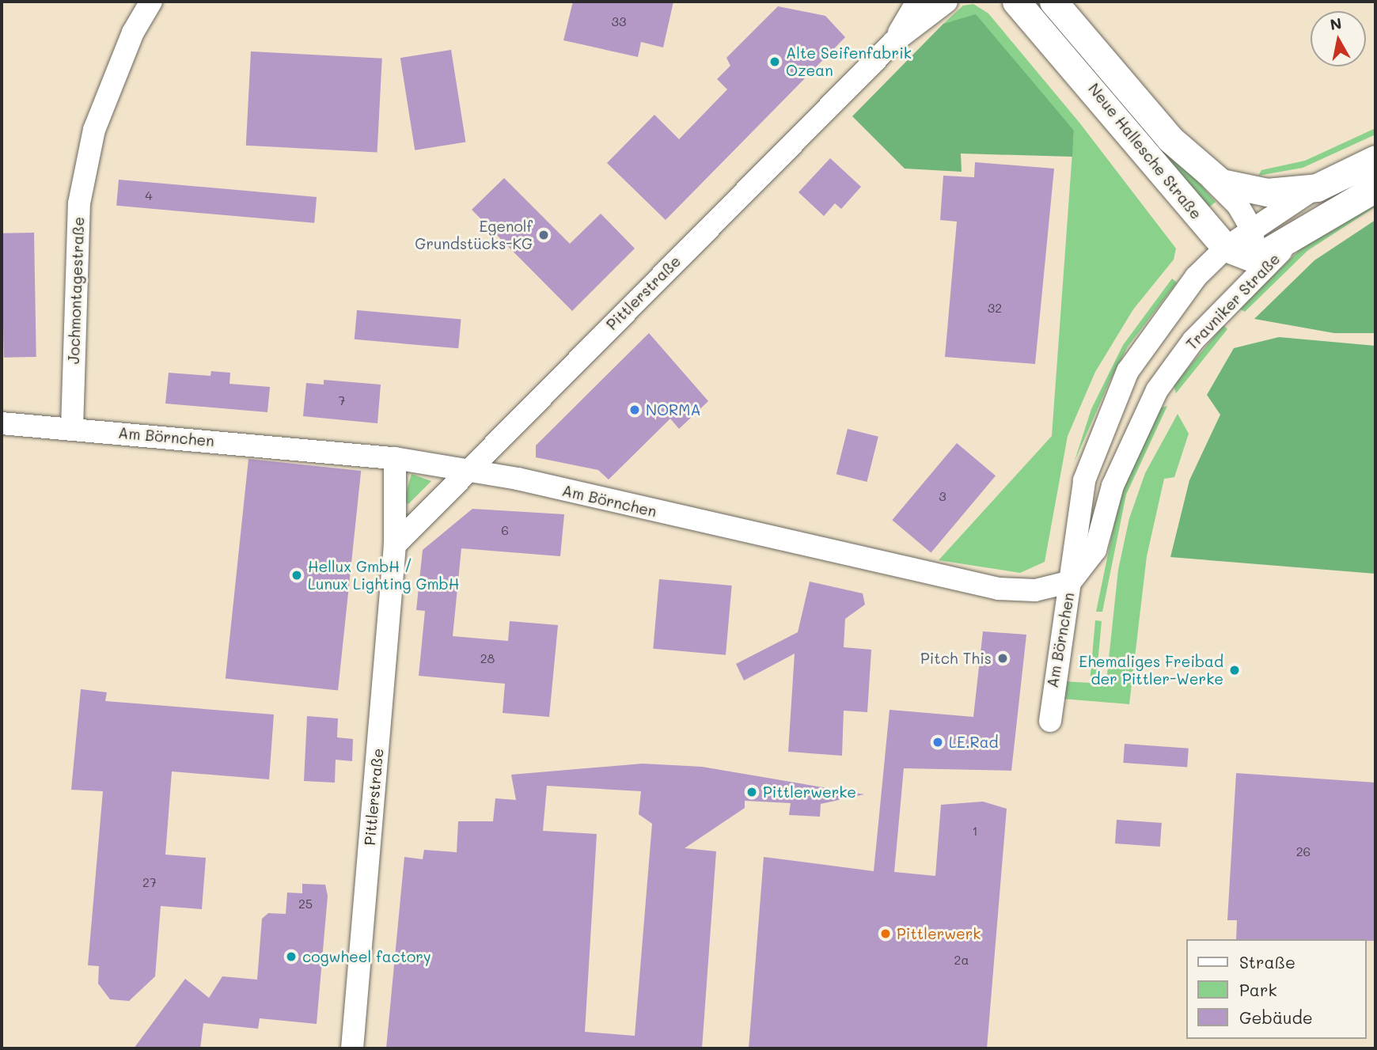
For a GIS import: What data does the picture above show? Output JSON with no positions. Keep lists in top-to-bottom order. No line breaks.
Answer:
{"streets":{"main road":["Neue Hallesche Straße","Travniker Straße"],"street":["Jochmontagestraße","Pittlerstraße","Am Börnchen"]},"crossings":[["Jochmontagestraße","Am Börnchen"],["Pittlerstraße","Am Börnchen"],["Travniker Straße","Am Börnchen"]],"places":["Alte Seifenfabrik Ozean","Egenolf Grundstücks-KG","NORMA","Hellux GmbH / Lunux Lighting GmbH","Pitch This","Ehemaliges Freibad der Pittler-Werke","LE.Rad","Pittlerwerke","Pittlerwerk","cogwheel factory"],"house_numbers":["33","4","32","7","3","6","28","1","26","27","25","2a"],"legend":["Straße","Park","Gebäude"],"north":"top"}
